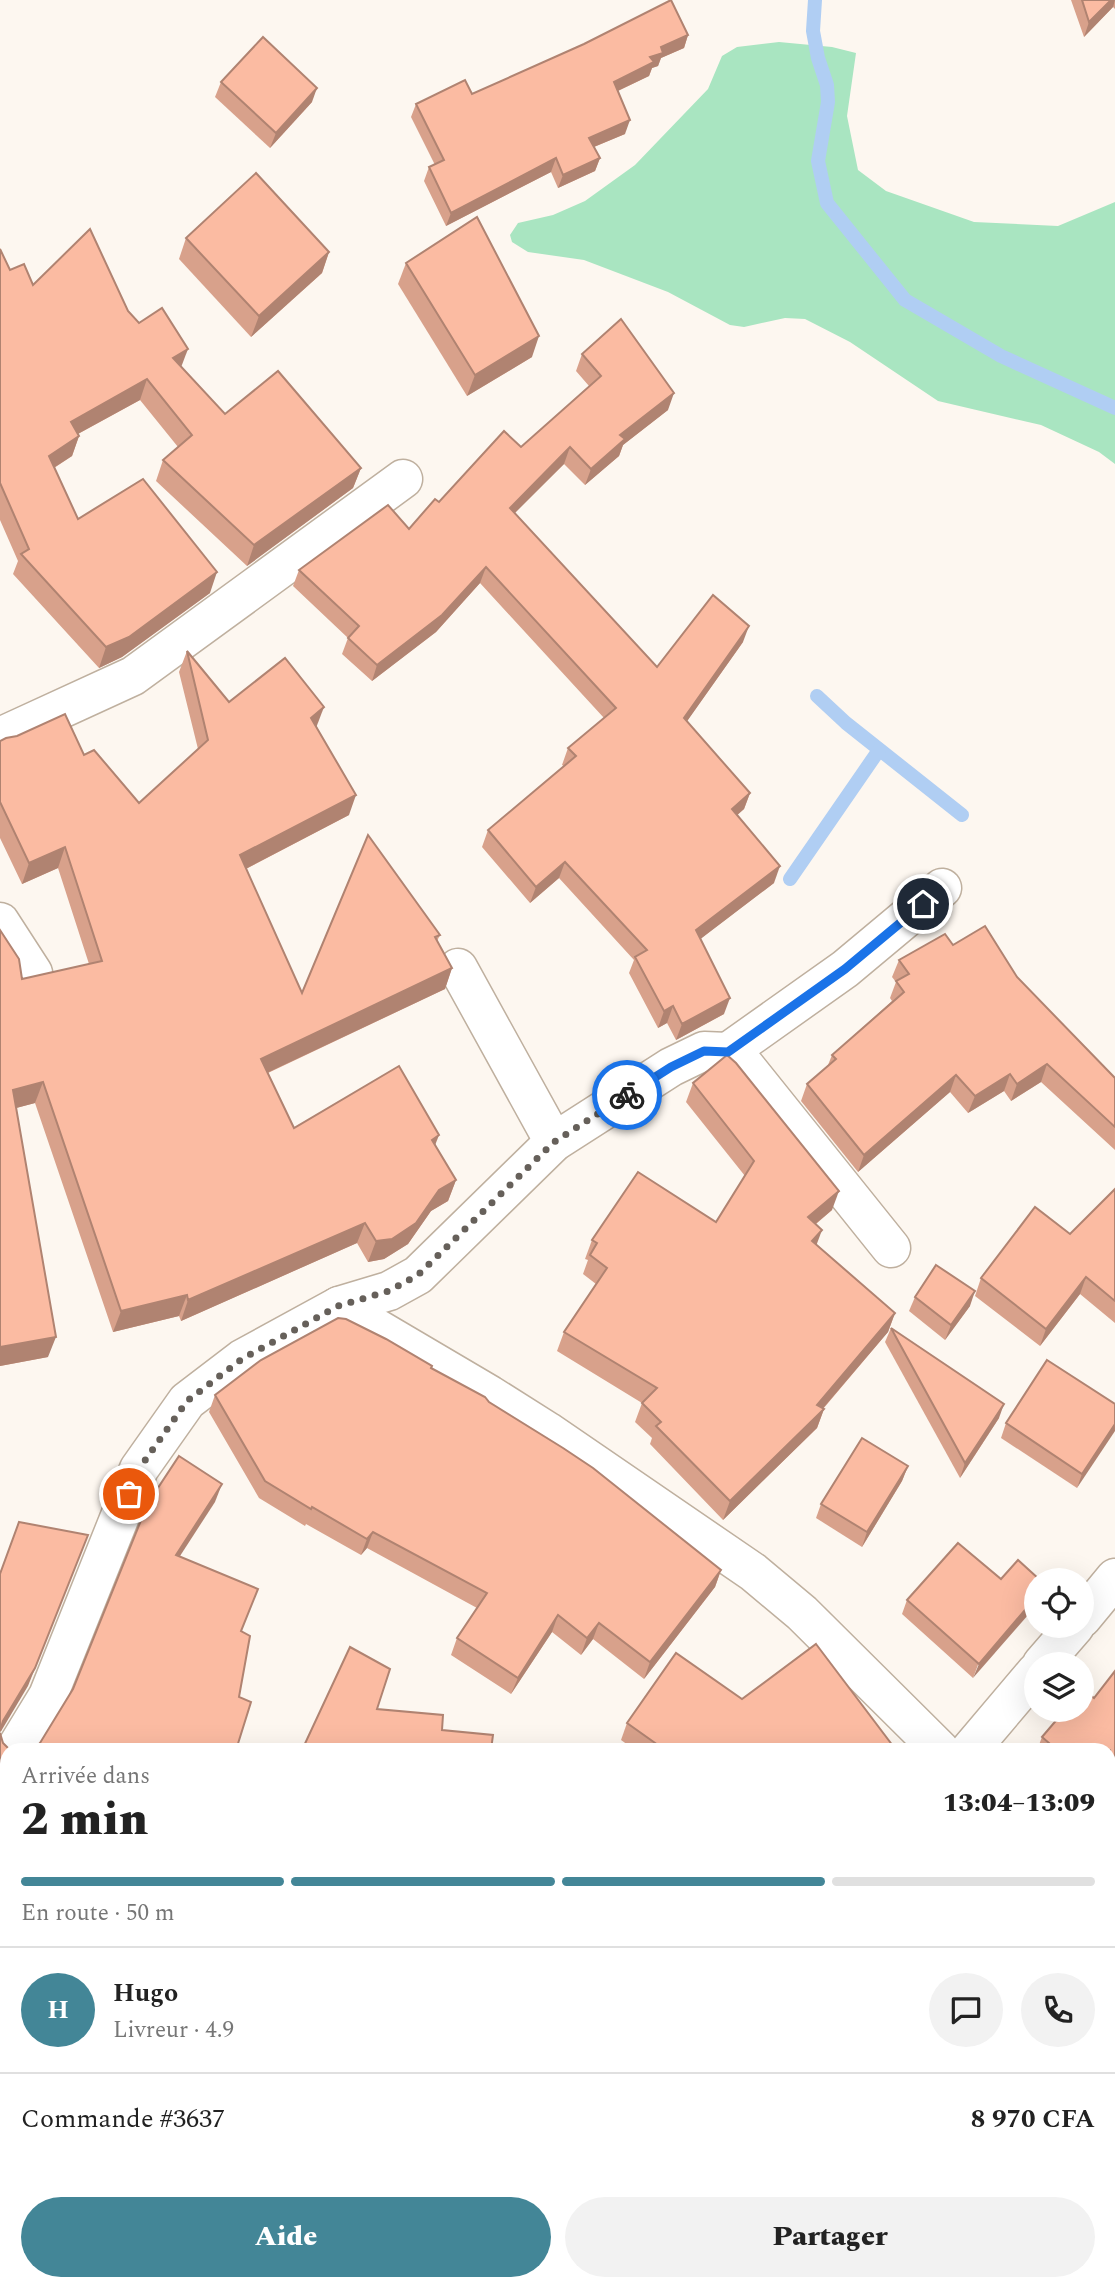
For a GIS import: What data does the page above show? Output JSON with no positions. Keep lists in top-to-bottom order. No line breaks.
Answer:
{"page":{"heading":["2 min","Arrivée dans","13:04–13:09"],"panel":["Hugo","Livreur · 4.9","Commande #3637","8 970 CFA"],"bar":"En route · 50 m","round":"H","buttons":["Aide","Partager"]}}
